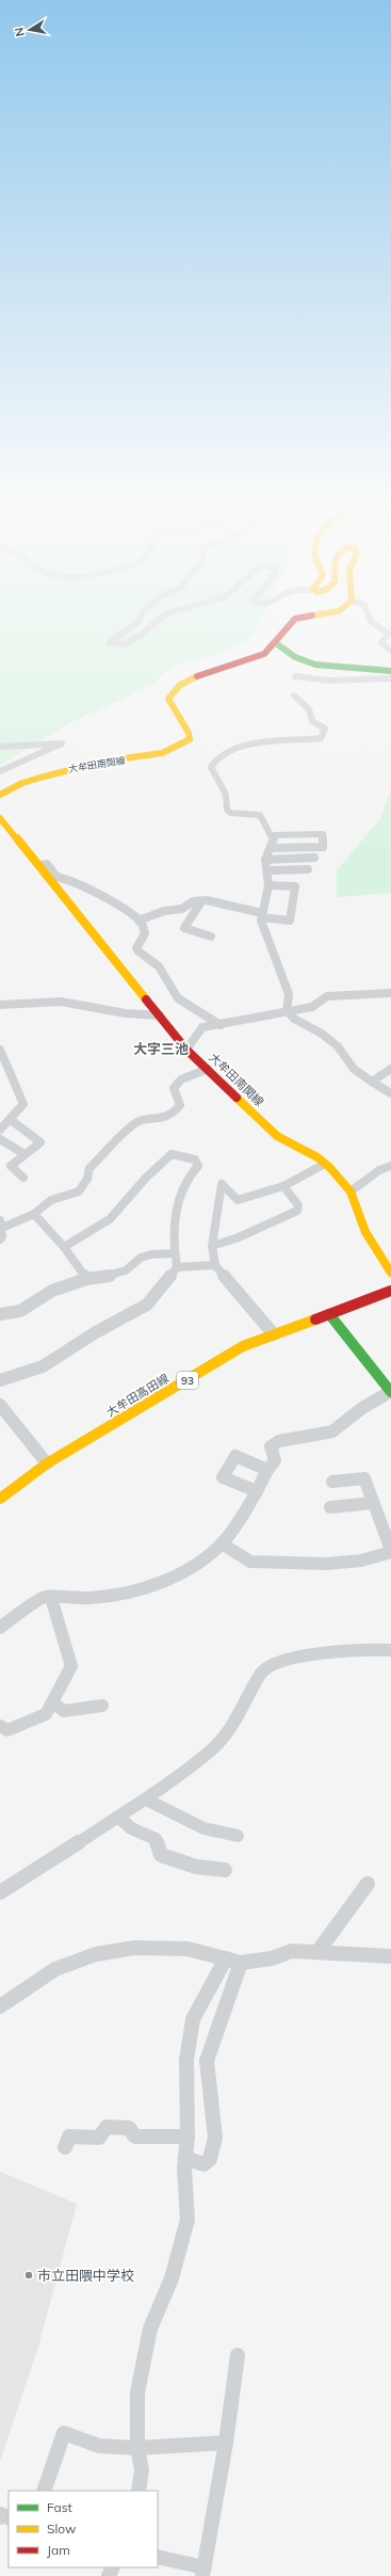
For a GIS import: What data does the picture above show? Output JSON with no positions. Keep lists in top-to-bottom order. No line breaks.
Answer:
{"streets":{"main road":["大牟田南関線","93","大牟田高田線"]},"districts":["大字三池"],"places":["市立田隈中学校"],"legend":["Fast","Slow","Jam"],"north":"left"}
